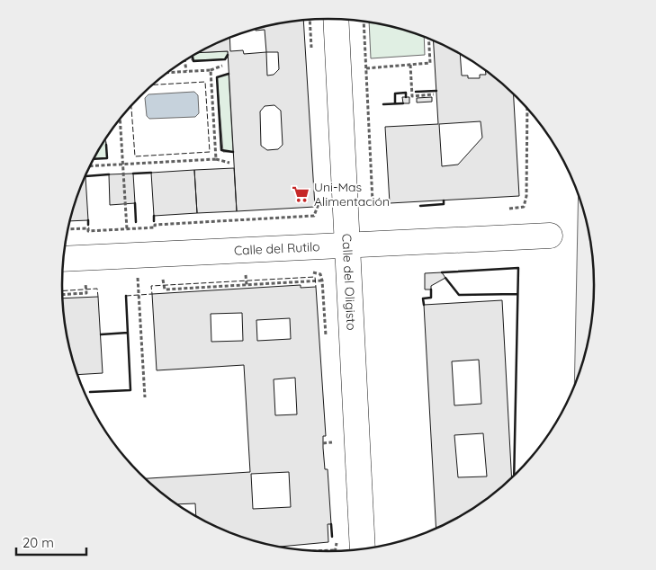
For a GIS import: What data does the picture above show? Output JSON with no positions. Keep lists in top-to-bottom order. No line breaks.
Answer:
{"streets":{"street":["Calle del Rutilo","Calle del Oligisto"]},"crossings":[["Calle del Rutilo","Calle del Oligisto"]],"places":{"supermarket":["Uni-Mas Alimentación"]},"scale_bar":"20 m"}
